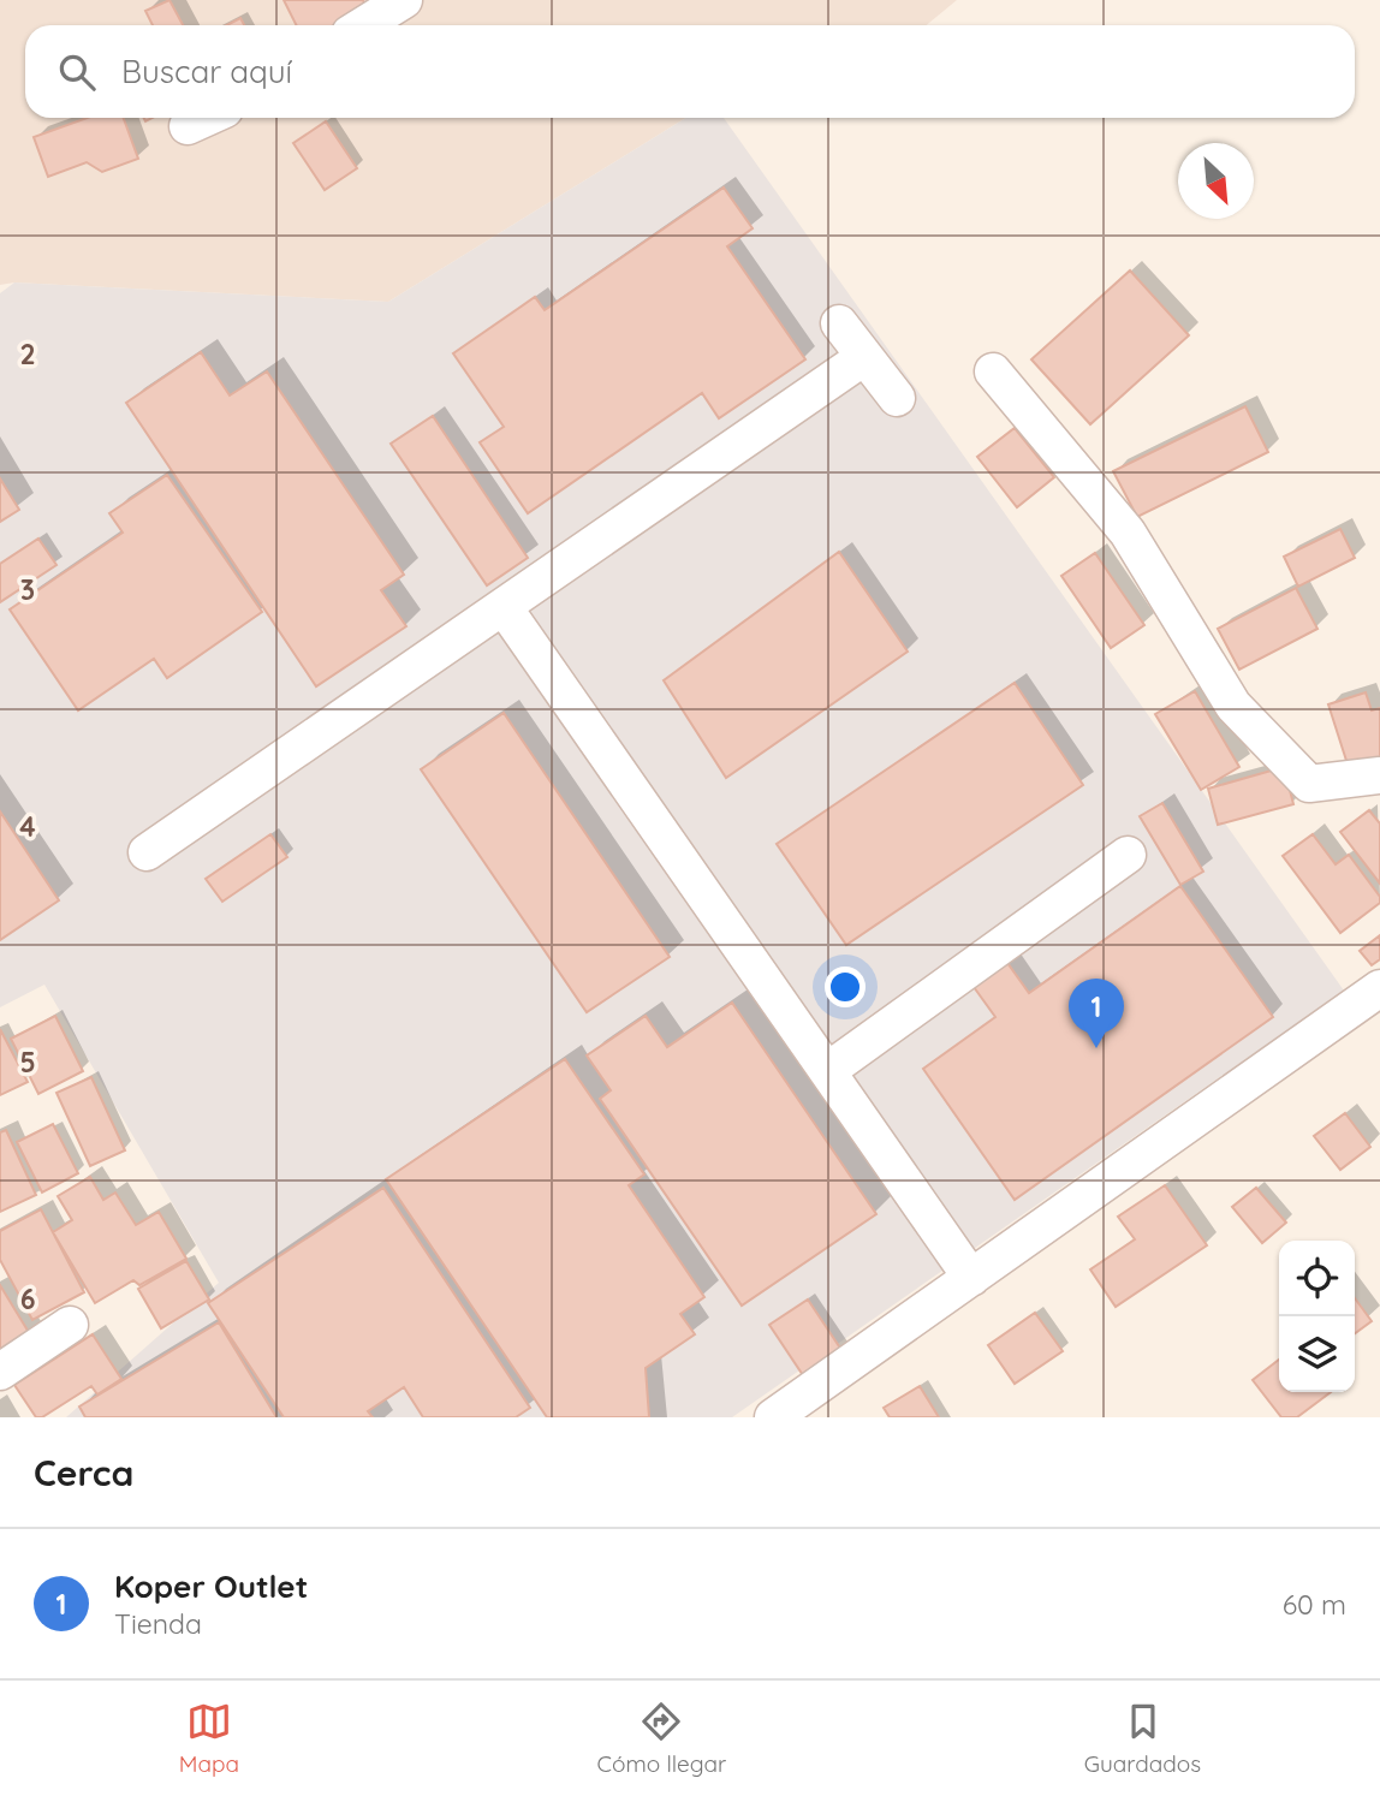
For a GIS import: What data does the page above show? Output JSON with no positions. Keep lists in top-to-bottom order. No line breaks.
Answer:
{"north":"bottom right","page":{"search":"Buscar aquí","pins":"1","heading":"Cerca","list":[{"mark":"1","name":"Koper Outlet","note":"Tienda","value":"60 m"}],"nav":["Mapa","Cómo llegar","Guardados"]},"grid":{"rows":["2","3","4","5","6"]}}
